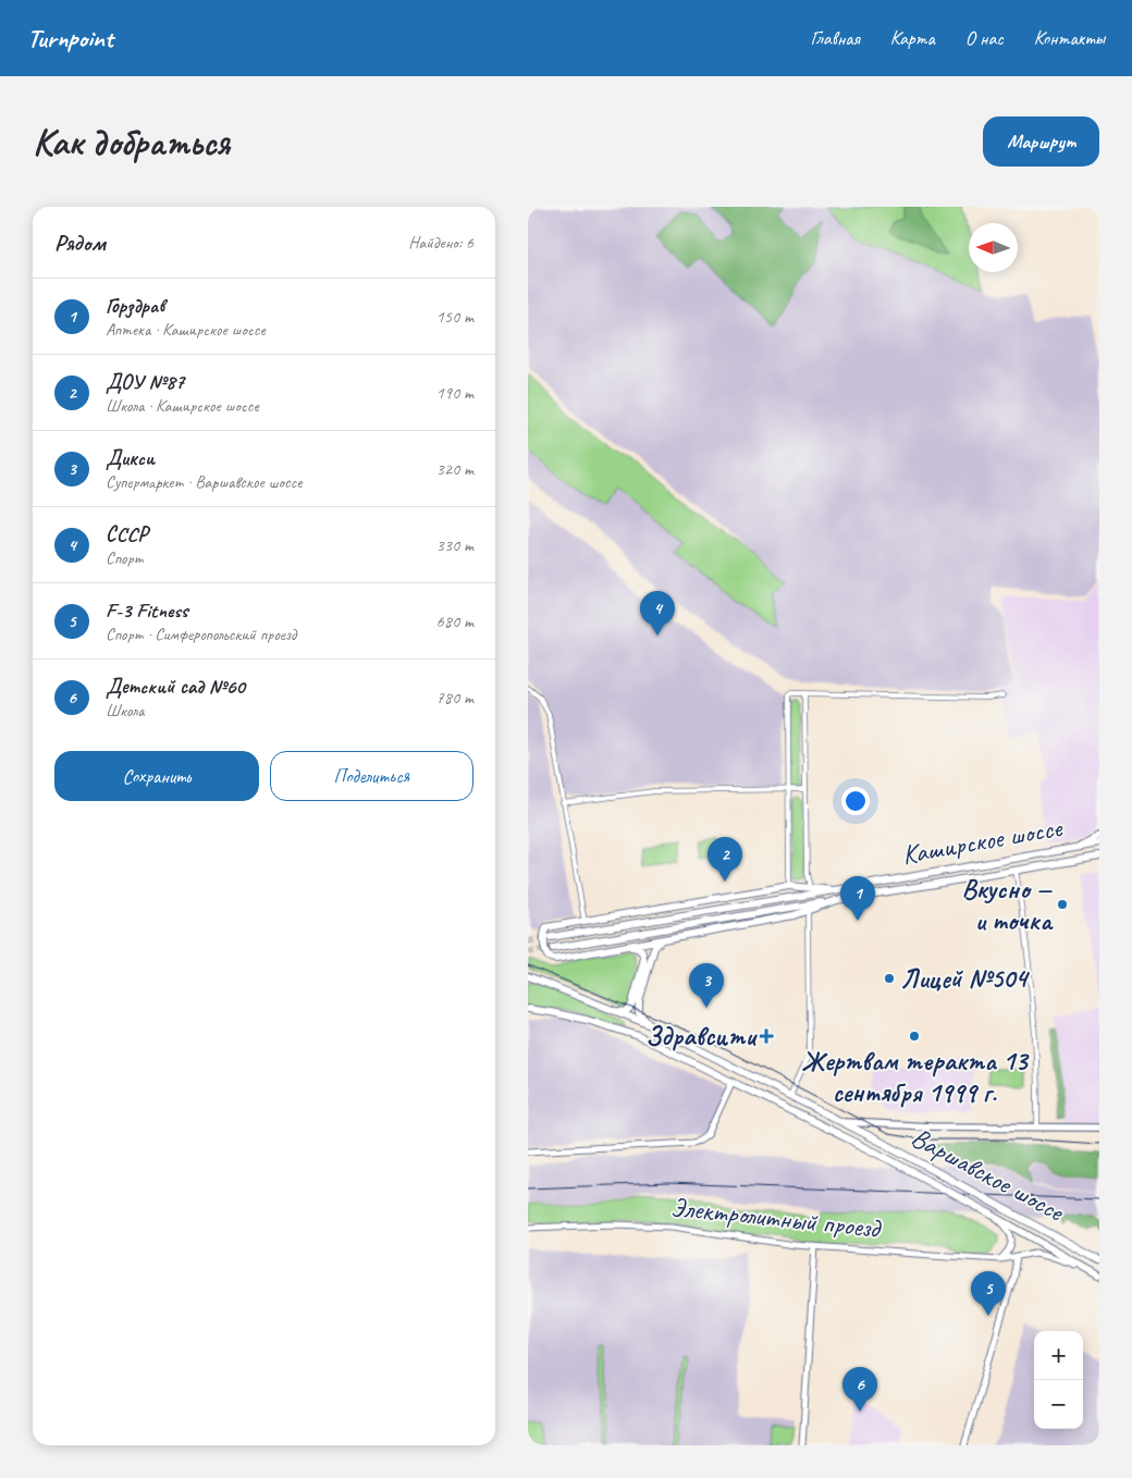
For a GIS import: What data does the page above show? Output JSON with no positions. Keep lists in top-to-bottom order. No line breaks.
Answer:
{"streets":{"main road":["Каширское шоссе","Варшавское шоссе"],"street":["Электролитный проезд"]},"crossings":[["Варшавское шоссе","Электролитный проезд"]],"places":{"other":["Вкусно — и точка","Лицей №504","Жертвам теракта 13 сентября 1999 г."],"health":["Здравсити"]},"north":"left","page":{"header":"Turnpoint","nav":["Главная","Карта","О нас","Контакты"],"buttons":["Маршрут",["Сохранить","Поделиться"]],"title":"Как добраться","heading":["Рядом","Найдено: 6"],"list":[{"mark":"1","name":"Горздрав","note":"Аптека · Каширское шоссе","value":"150 m"},{"mark":"2","name":"ДОУ №87","note":"Школа · Каширское шоссе","value":"190 m"},{"mark":"3","name":"Дикси","note":"Супермаркет · Варшавское шоссе","value":"320 m"},{"mark":"4","name":"СССР","note":"Спорт","value":"330 m"},{"mark":"5","name":"F-3 Fitness","note":"Спорт · Симферопольский проезд","value":"680 m"},{"mark":"6","name":"Детский сад №60","note":"Школа","value":"780 m"}],"pins":["4","2","1","3","5","6"],"map_buttons":["+","−"]}}
